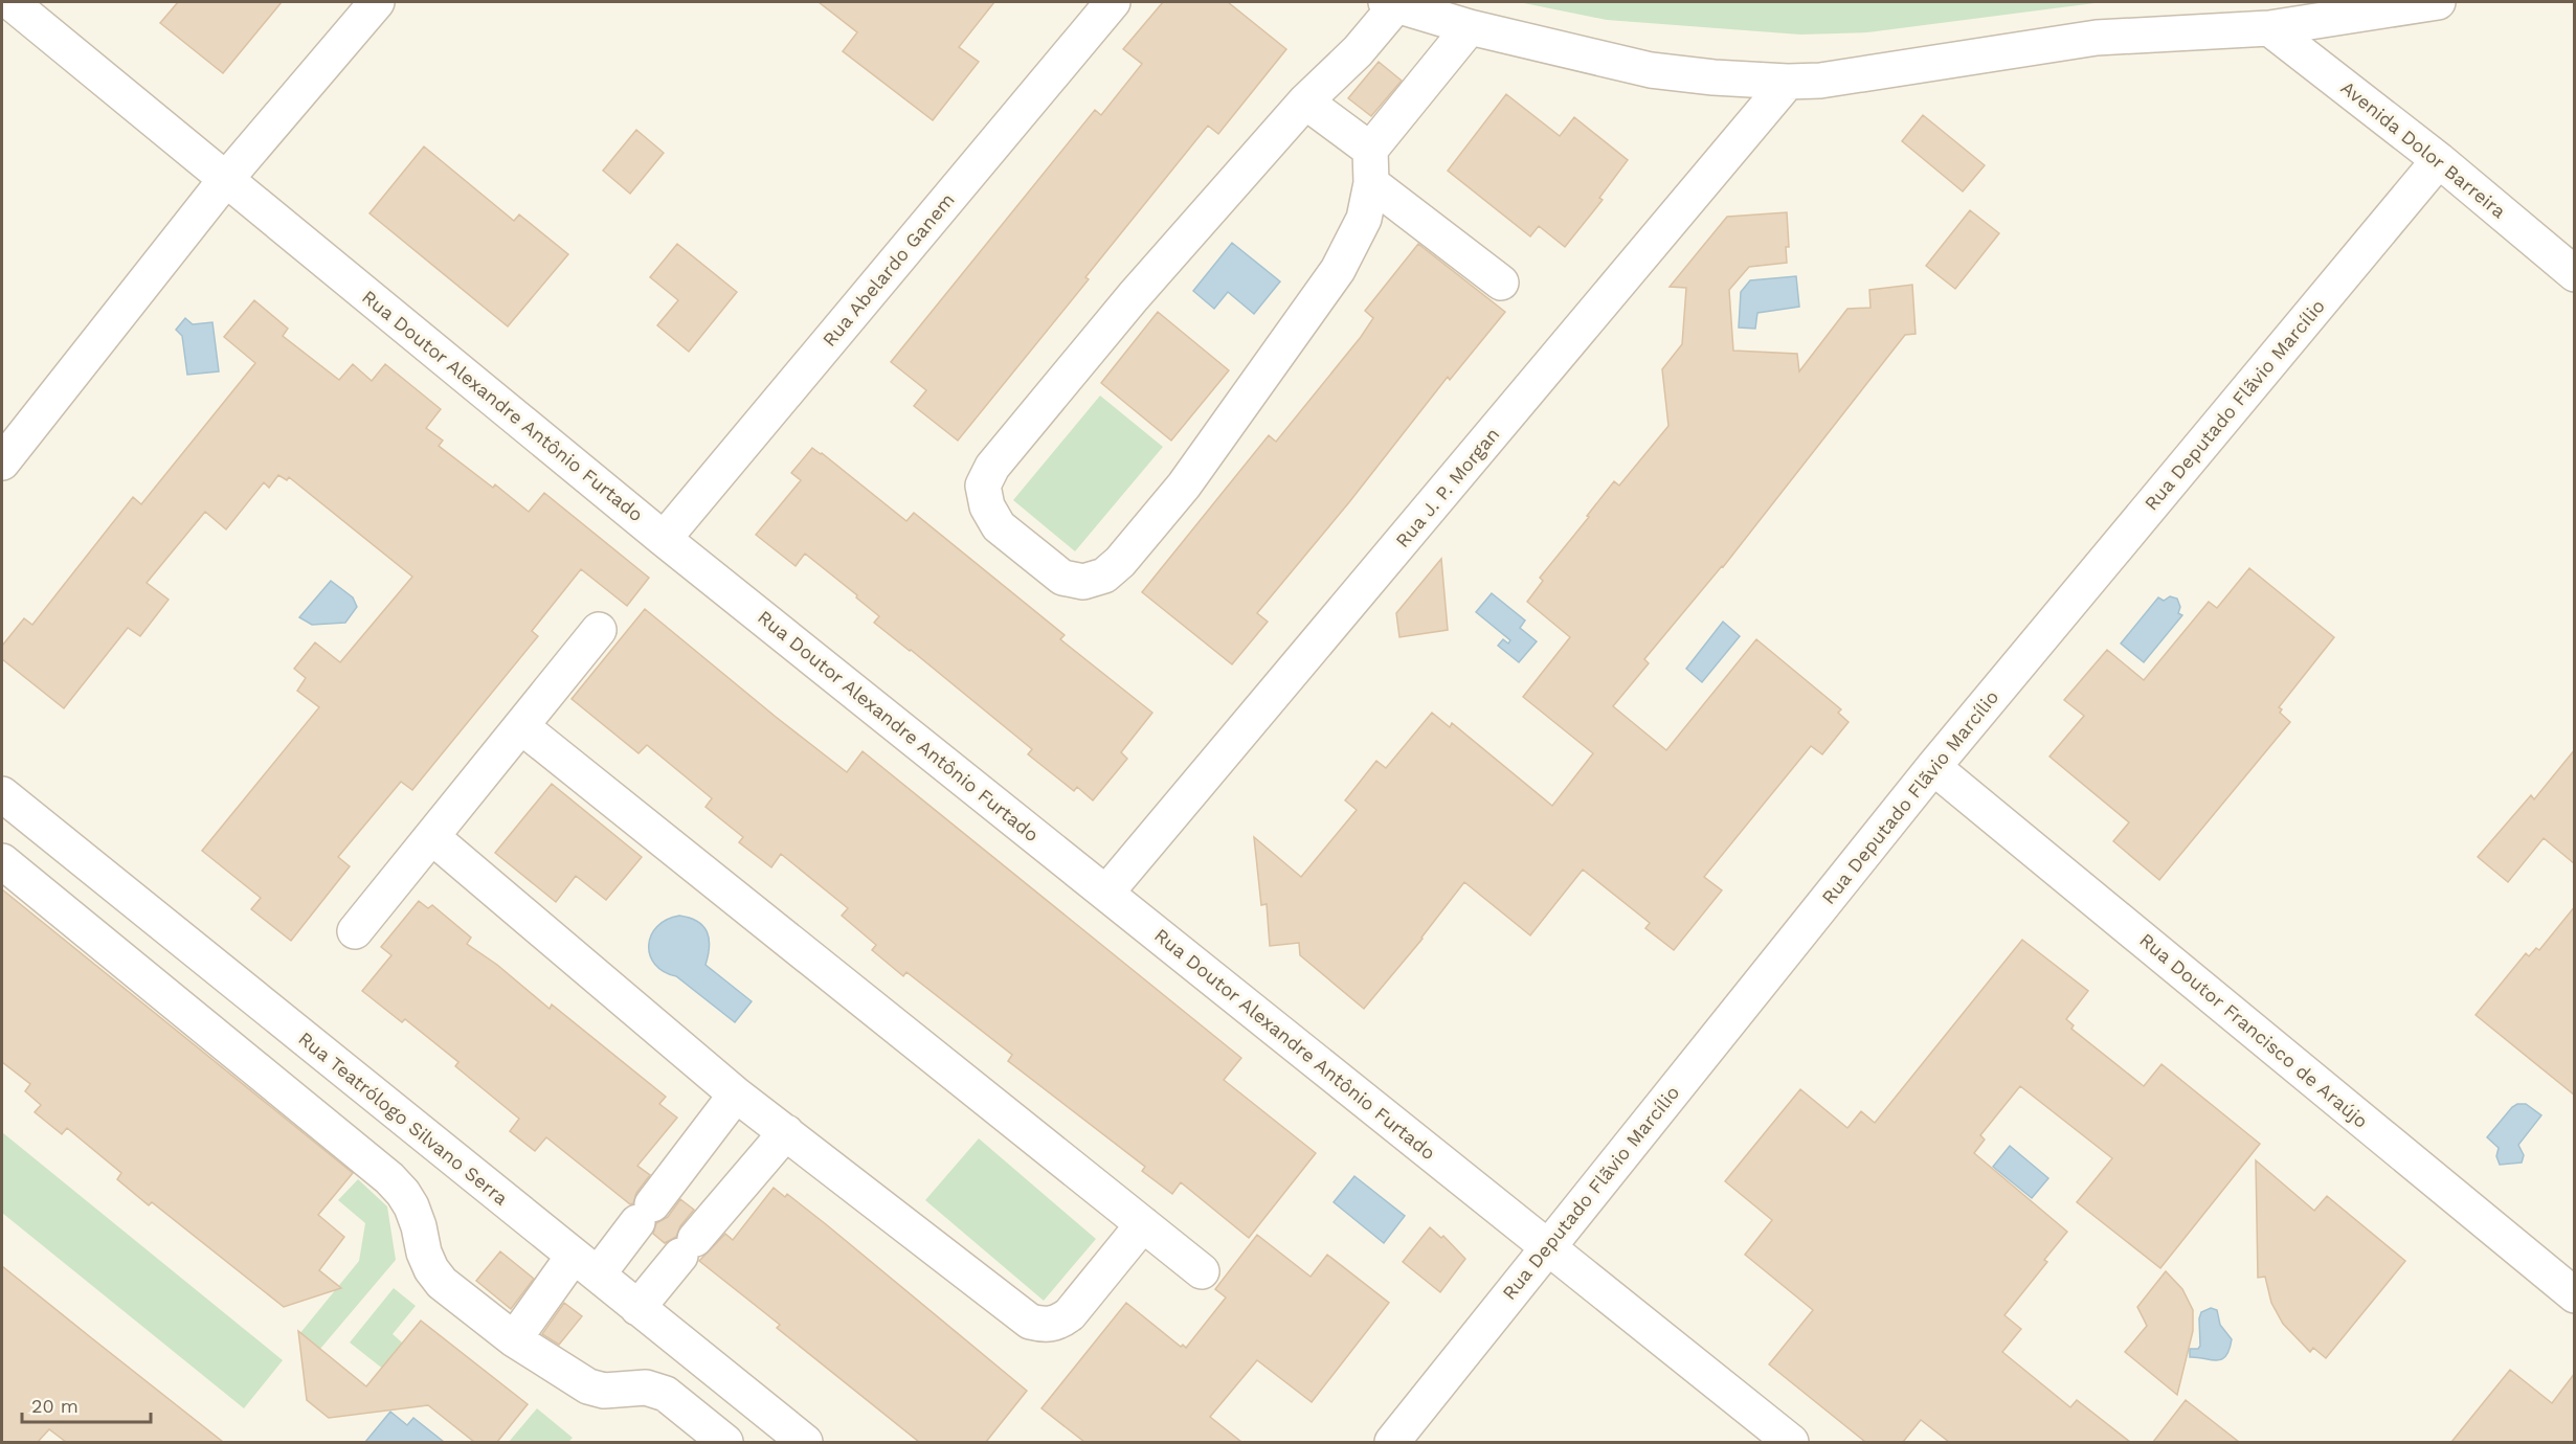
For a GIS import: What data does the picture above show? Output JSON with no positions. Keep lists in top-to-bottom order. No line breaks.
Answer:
{"streets":{"street":["Avenida Dolor Barreira","Rua Abelardo Ganem","Rua Deputado Flãvio Marcílio","Rua Doutor Alexandre Antônio Furtado","Rua J. P. Morgan","Rua Doutor Francisco de Araújo","Rua Teatrólogo Silvano Serra"]},"crossings":[["Avenida Dolor Barreira","Rua Deputado Flãvio Marcílio"],["Rua Abelardo Ganem","Rua Doutor Alexandre Antônio Furtado"],["Rua Deputado Flãvio Marcílio","Rua Doutor Alexandre Antônio Furtado"],["Rua Deputado Flãvio Marcílio","Rua Doutor Francisco de Araújo"],["Rua Doutor Alexandre Antônio Furtado","Rua J. P. Morgan"]],"scale_bar":"20 m"}
